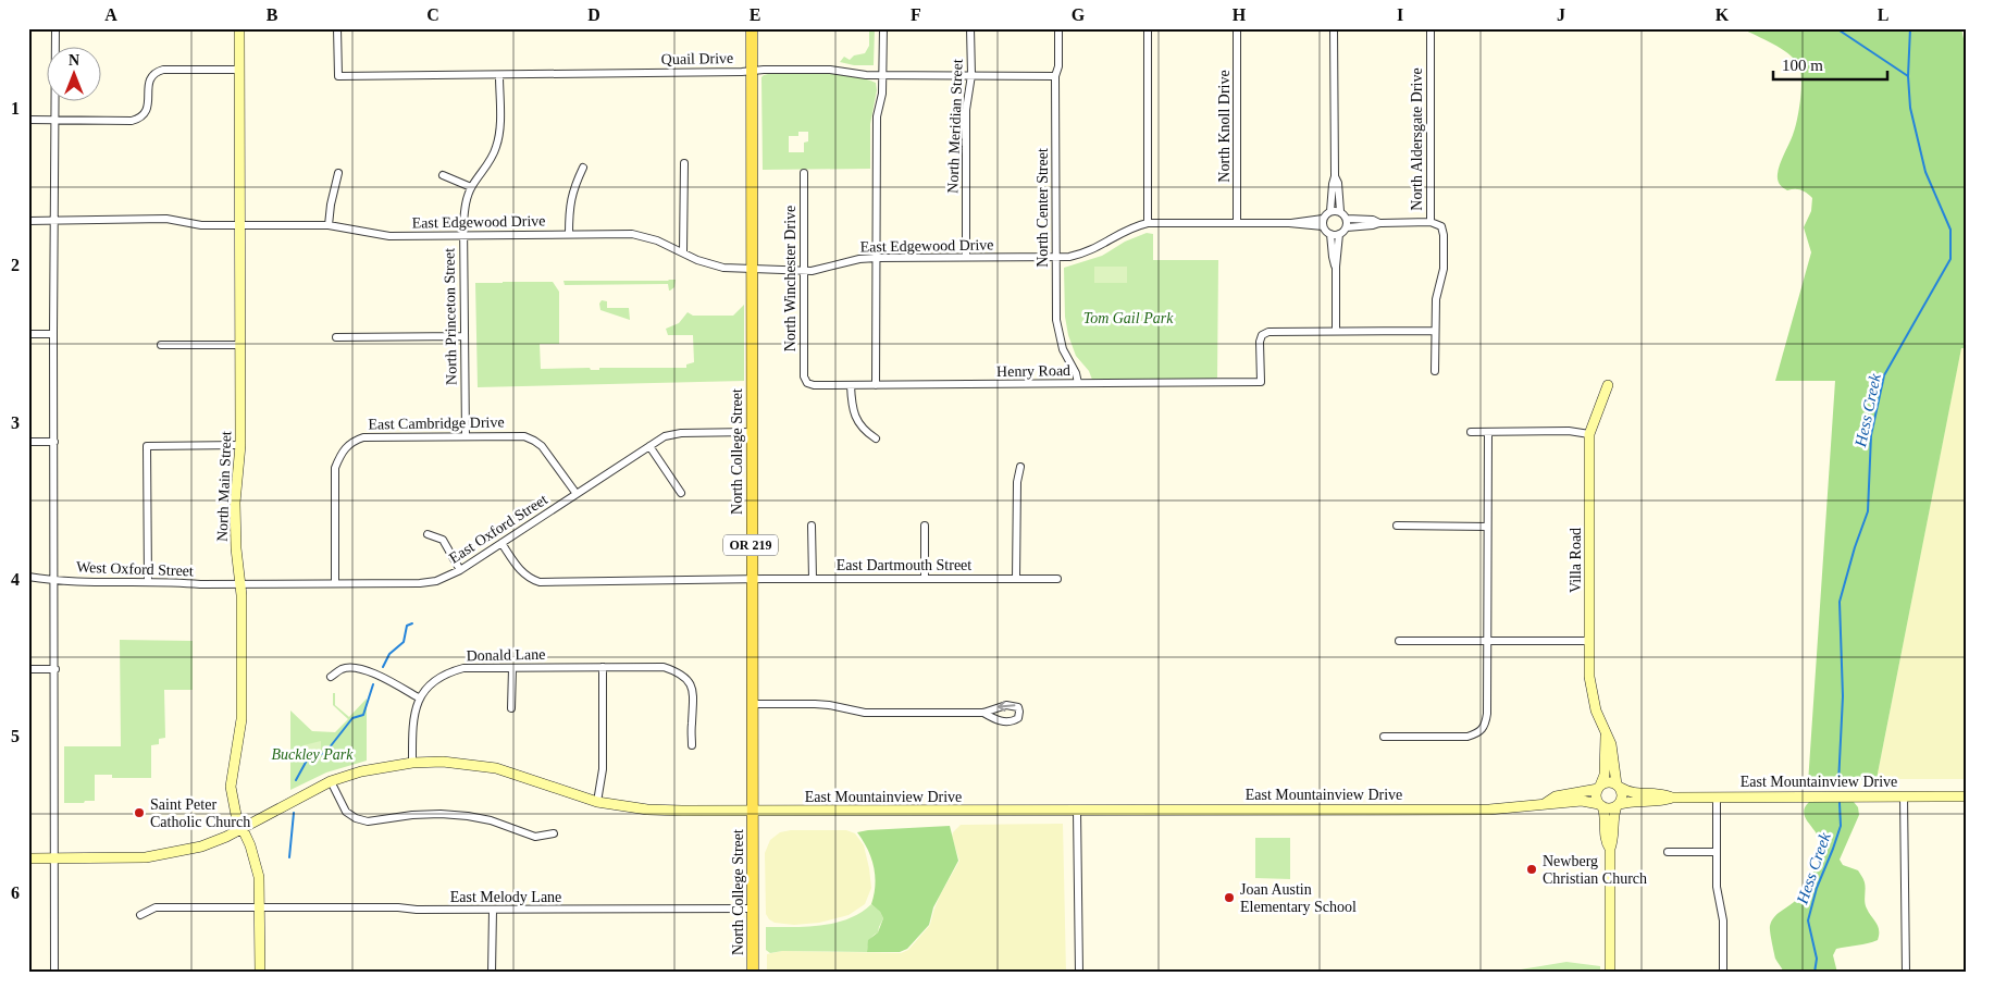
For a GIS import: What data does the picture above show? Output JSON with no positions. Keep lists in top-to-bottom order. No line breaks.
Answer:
{"streets":{"main road":["North College Street","OR 219"],"street":["Quail Drive","North Meridian Street","North Knoll Drive","North Aldersgate Drive","North Center Street","East Edgewood Drive","North Winchester Drive","North Princeton Street","Henry Road","East Cambridge Drive","North Main Street","East Oxford Street","Villa Road","East Dartmouth Street","West Oxford Street","Donald Lane","East Mountainview Drive","East Melody Lane"]},"crossings":[["Quail Drive","North Meridian Street"],["Quail Drive","North Center Street"],["Quail Drive","North Princeton Street"],["Quail Drive","North College Street"],["North Meridian Street","East Edgewood Drive"],["North Knoll Drive","East Edgewood Drive"],["North Center Street","East Edgewood Drive"],["North Center Street","Henry Road"],["East Edgewood Drive","North Winchester Drive"],["East Edgewood Drive","North Princeton Street"],["East Edgewood Drive","North College Street"],["East Edgewood Drive","North Main Street"],["North Winchester Drive","Henry Road"],["North Princeton Street","East Cambridge Drive"],["East Cambridge Drive","East Oxford Street"],["North College Street","East Oxford Street"],["North College Street","East Dartmouth Street"],["North College Street","East Mountainview Drive"],["North College Street","East Melody Lane"],["North Main Street","East Oxford Street"],["North Main Street","West Oxford Street"],["North Main Street","East Mountainview Drive"],["North Main Street","East Melody Lane"],["East Oxford Street","East Dartmouth Street"],["East Oxford Street","West Oxford Street"],["Villa Road","East Mountainview Drive"],["Donald Lane","East Mountainview Drive"]],"water":["Hess Creek"],"parks":["Tom Gail Park","Buckley Park"],"places":["Saint Peter Catholic Church","Newberg Christian Church","Joan Austin Elementary School"],"scale_bar":"100 m","north":"top","grid":{"columns":["A","B","C","D","E","F","G","H","I","J","K","L"],"rows":["1","2","3","4","5","6"]}}
